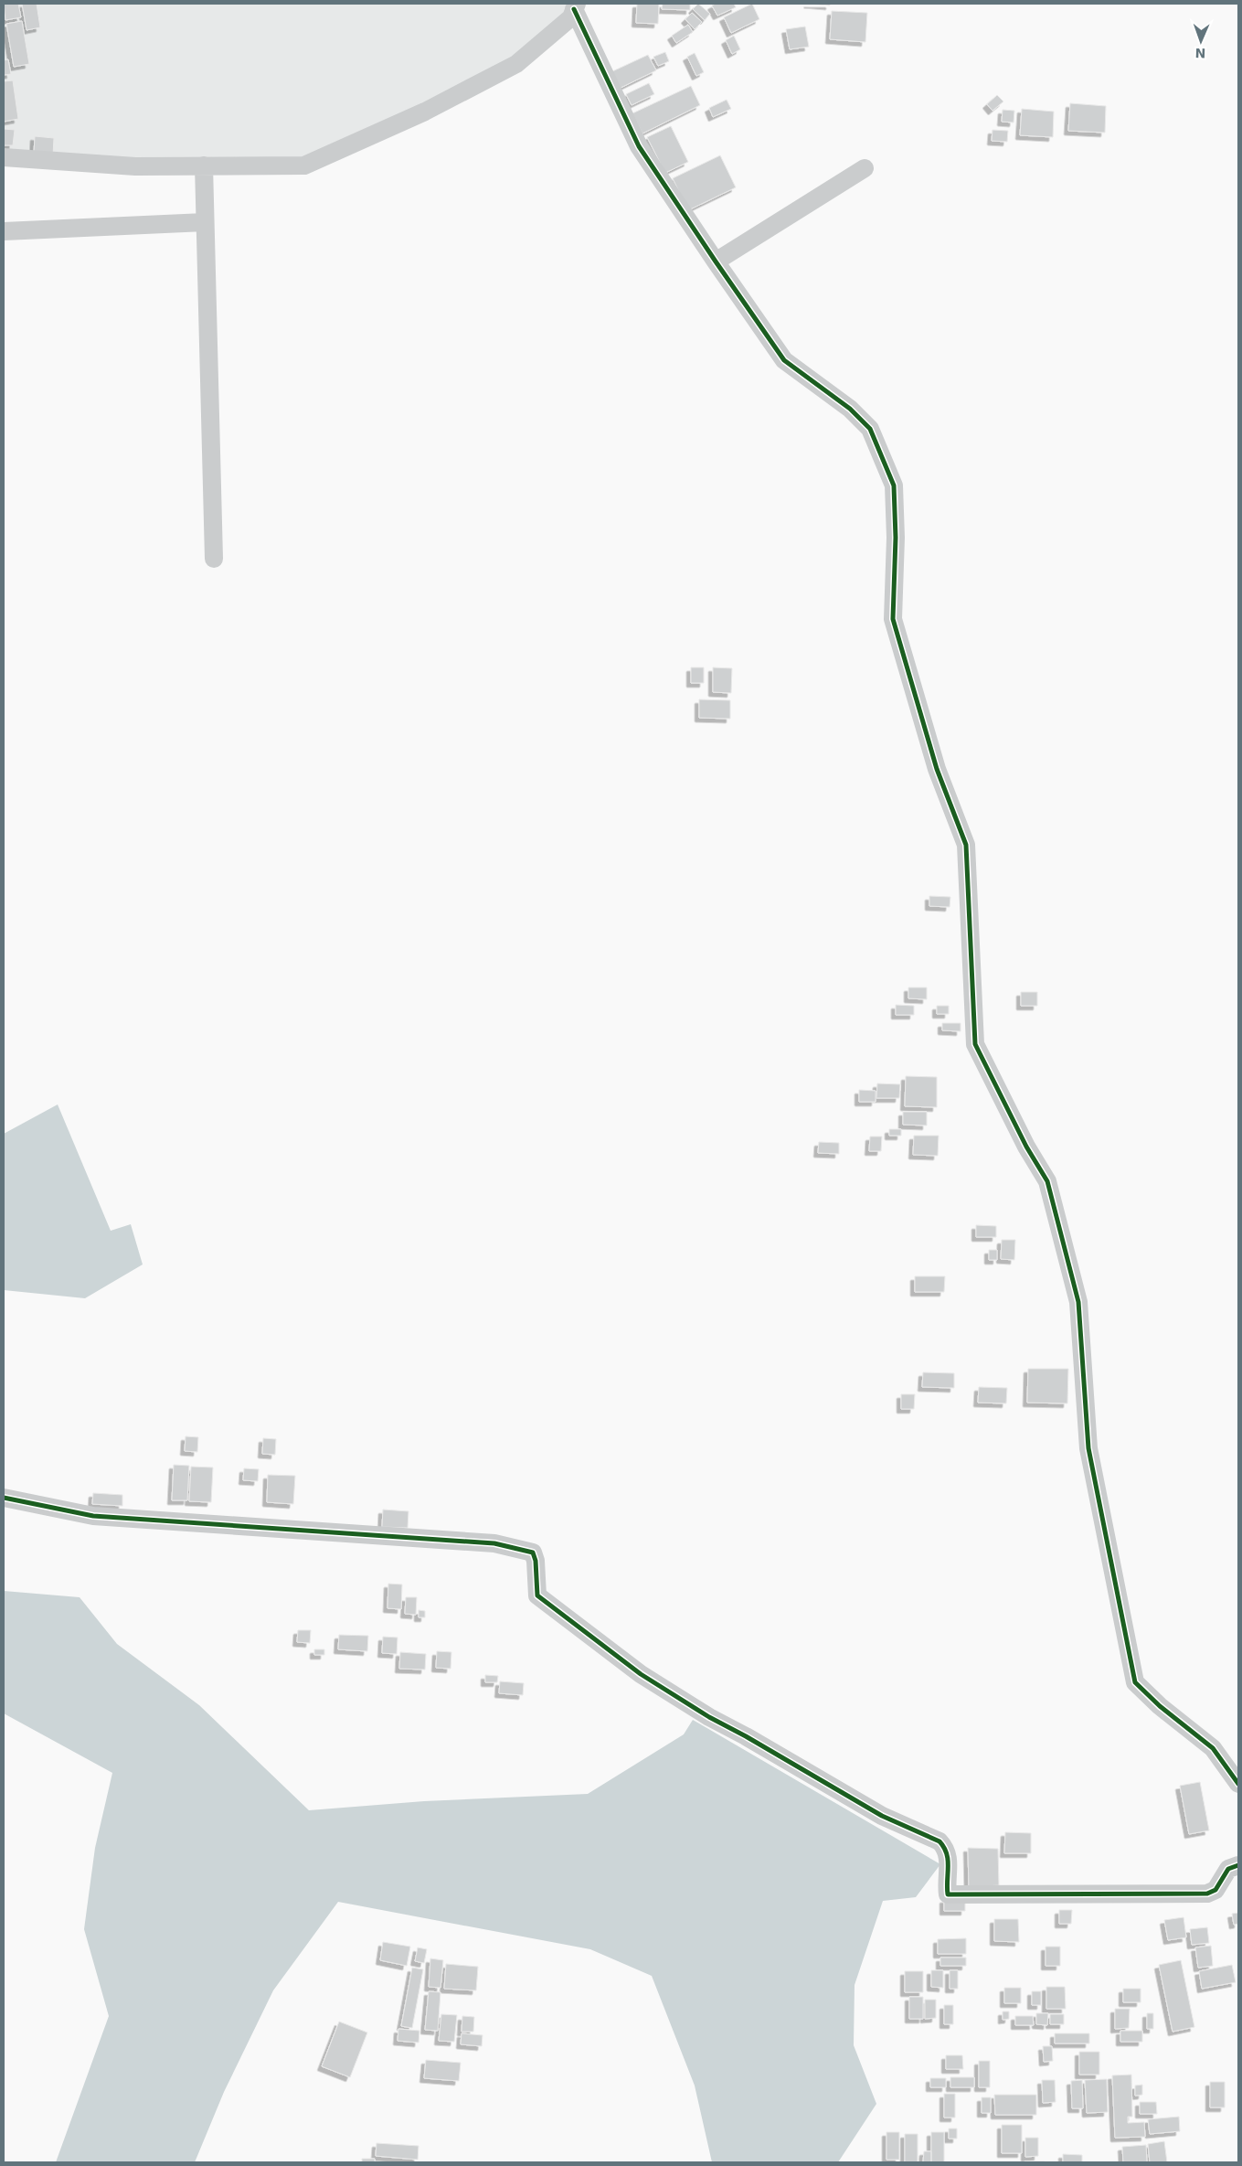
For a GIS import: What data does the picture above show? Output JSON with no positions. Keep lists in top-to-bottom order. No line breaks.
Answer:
{"north":"bottom"}
